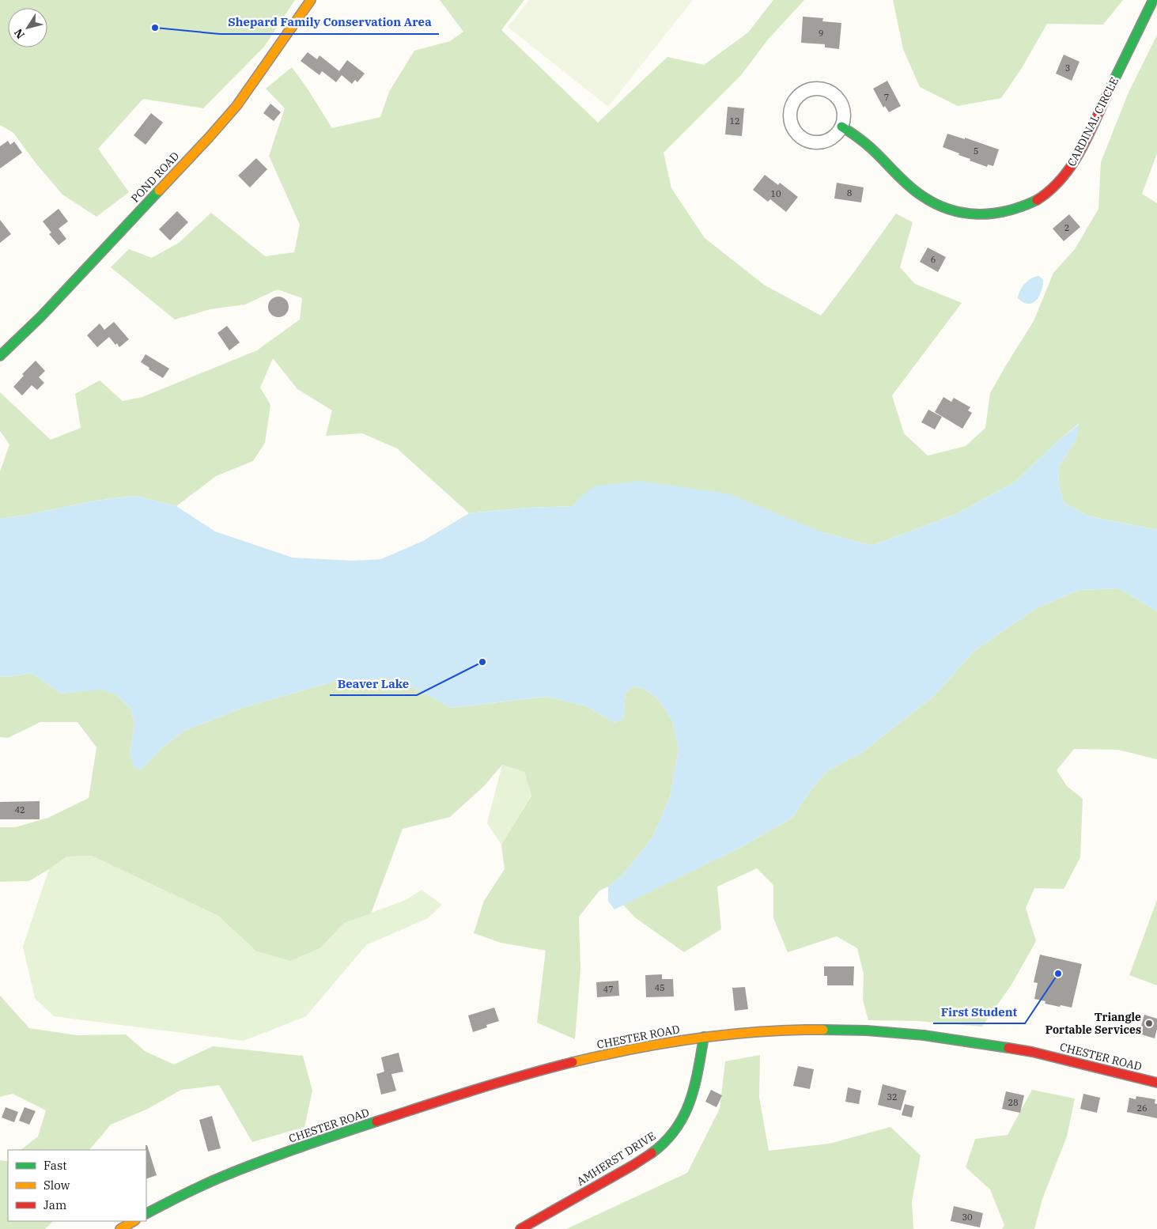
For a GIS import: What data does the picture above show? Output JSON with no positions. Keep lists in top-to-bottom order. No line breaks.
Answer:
{"streets":{"street":["CARDINAL CIRCLE","POND ROAD","CHESTER ROAD","AMHERST DRIVE"]},"crossings":[["CHESTER ROAD","AMHERST DRIVE"]],"places":["Shepard Family Conservation Area","Beaver Lake","First Student","Triangle Portable Services"],"house_numbers":["9","3","7","12","5","8","10","2","6","42","45","47","32","28","26","30"],"legend":["Fast","Slow","Jam"],"north":"bottom left"}
